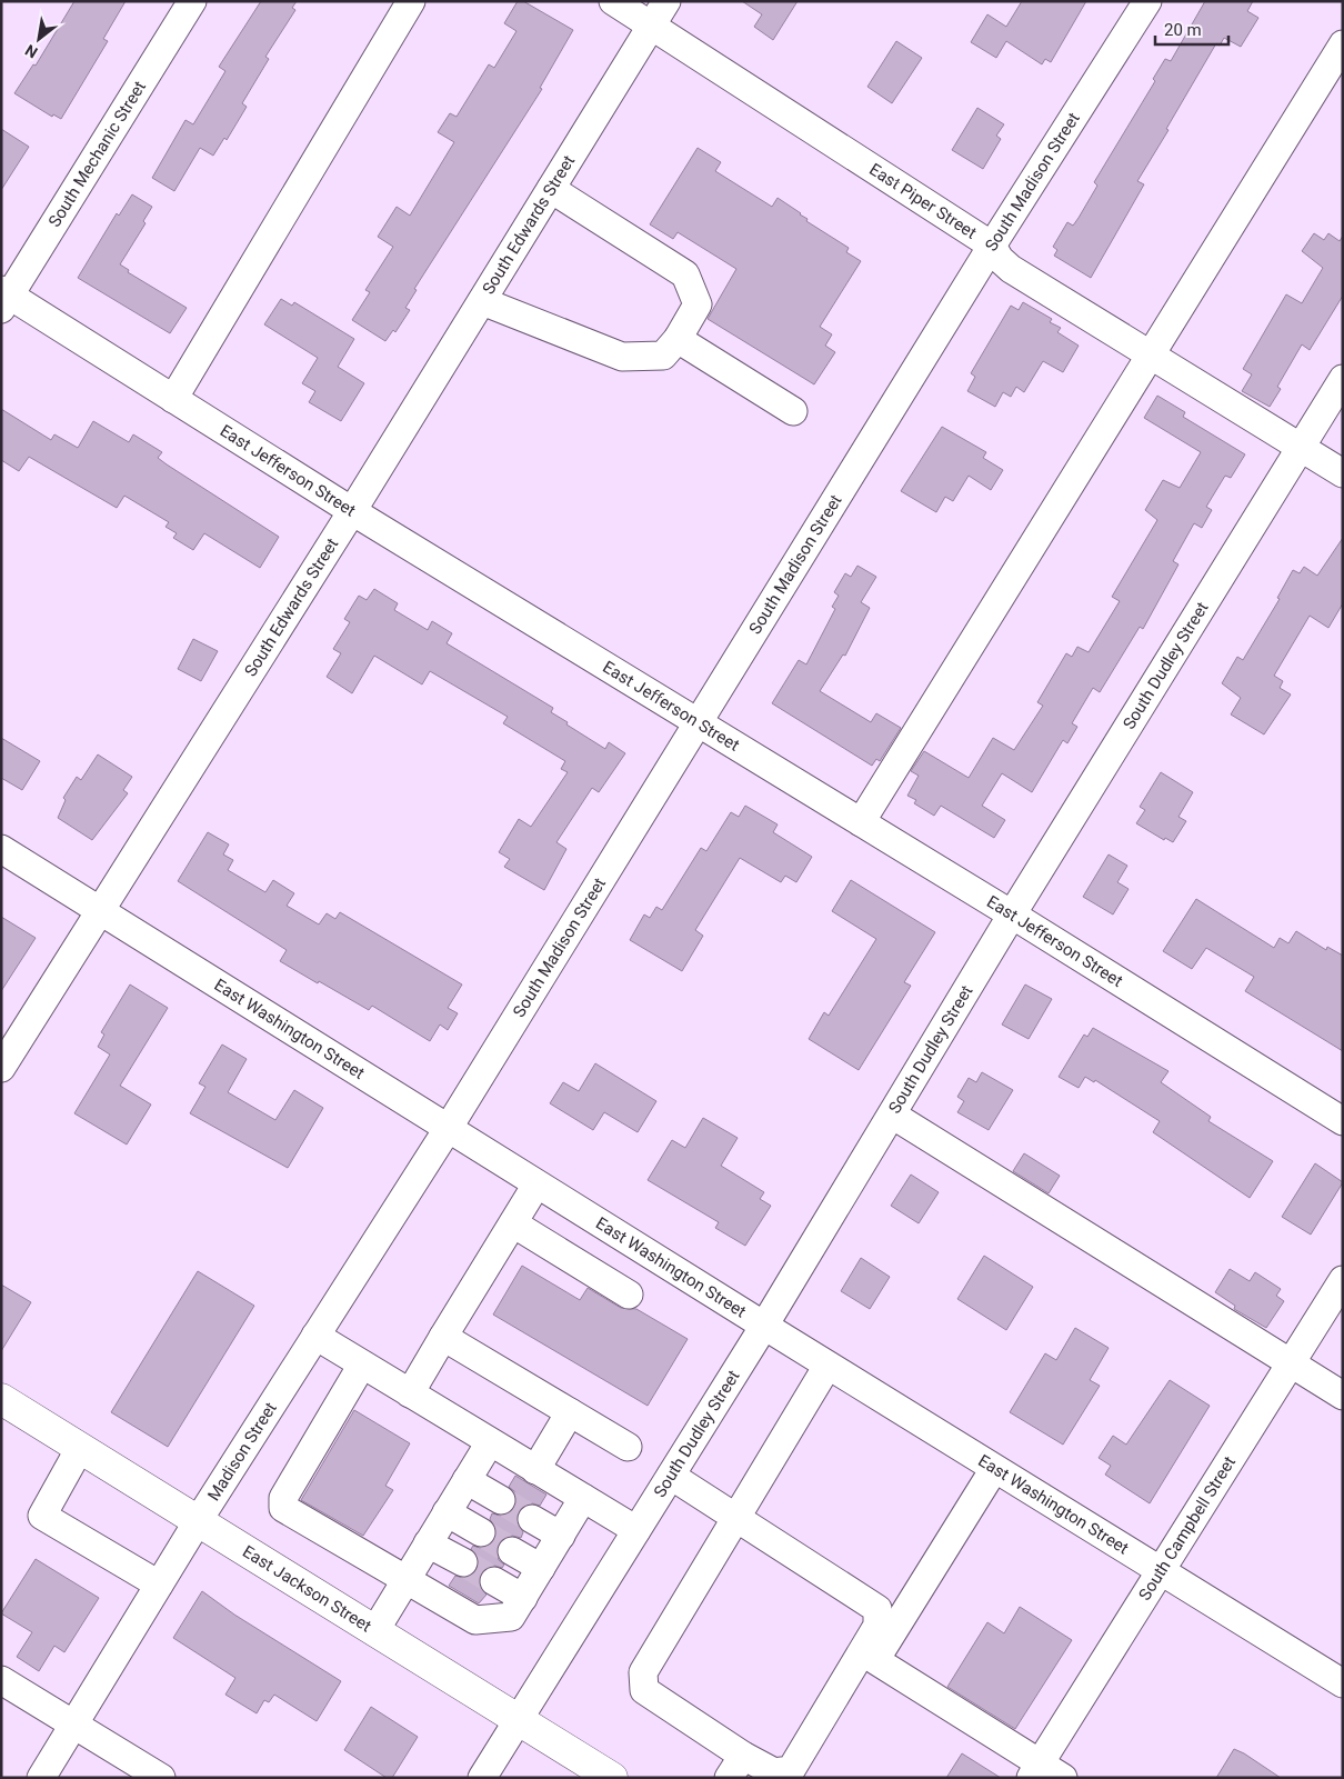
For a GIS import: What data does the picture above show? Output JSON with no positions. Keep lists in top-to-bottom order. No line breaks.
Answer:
{"streets":{"highway":["East Jackson Street"],"street":["South Mechanic Street","South Madison Street","East Piper Street","South Edwards Street","East Jefferson Street","South Dudley Street","East Washington Street","Madison Street","South Campbell Street"]},"crossings":[["South Mechanic Street","East Jefferson Street"],["South Madison Street","East Piper Street"],["South Madison Street","East Jefferson Street"],["South Madison Street","East Washington Street"],["South Madison Street","Madison Street"],["East Piper Street","South Edwards Street"],["East Piper Street","South Dudley Street"],["South Edwards Street","East Jefferson Street"],["South Edwards Street","East Washington Street"],["East Jefferson Street","South Dudley Street"],["South Dudley Street","East Washington Street"],["South Dudley Street","East Jackson Street"],["East Washington Street","Madison Street"],["East Washington Street","South Campbell Street"],["Madison Street","East Jackson Street"]],"scale_bar":"20 m","north":"bottom left"}
